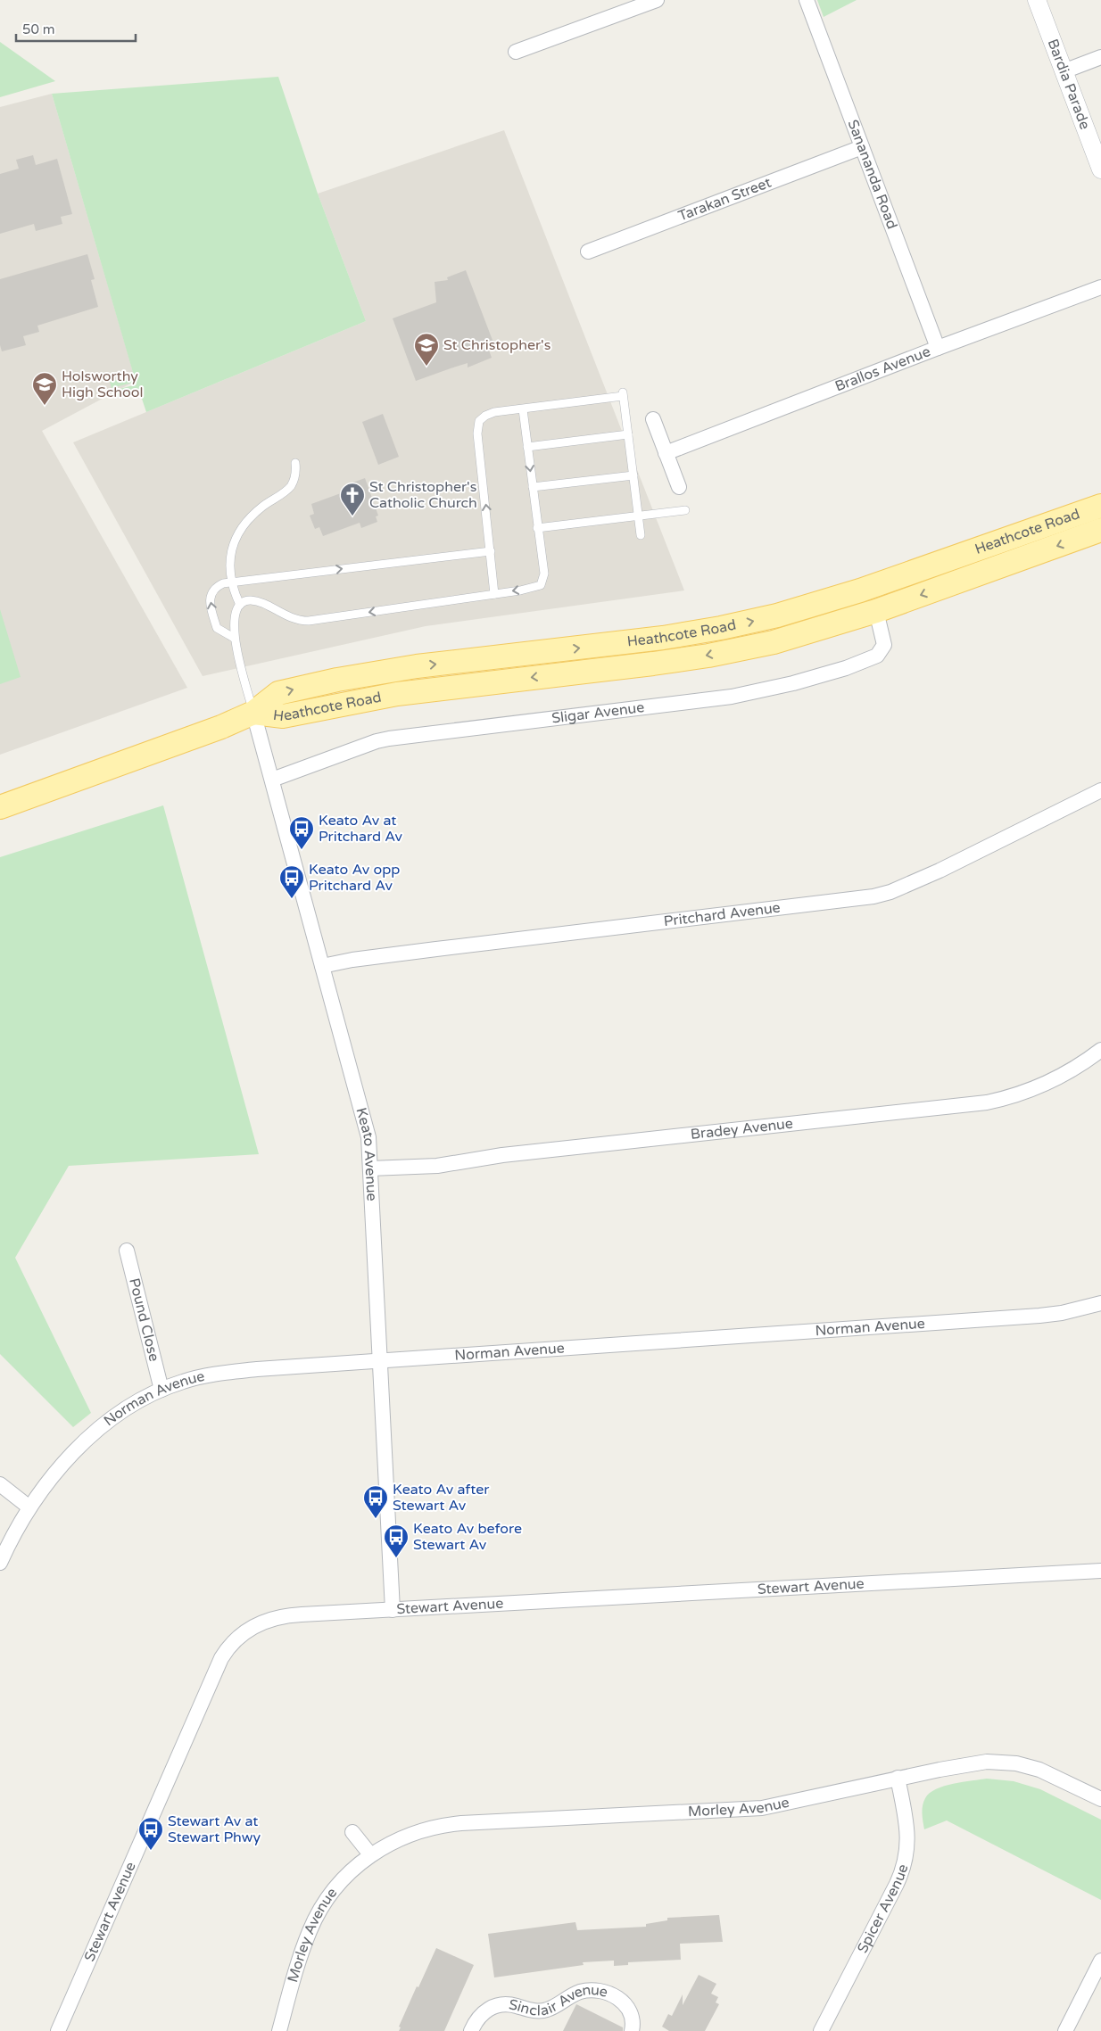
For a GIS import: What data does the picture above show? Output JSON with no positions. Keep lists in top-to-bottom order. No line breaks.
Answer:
{"streets":{"main road":["Heathcote Road"],"street":["Bardia Parade","Sanananda Road","Tarakan Street","Brallos Avenue","Sligar Avenue","Pritchard Avenue","Bradey Avenue","Keato Avenue","Pound Close","Norman Avenue","Stewart Avenue","Morley Avenue","Spicer Avenue","Sinclair Avenue"]},"crossings":[["Sanananda Road","Tarakan Street"],["Sanananda Road","Brallos Avenue"],["Heathcote Road","Sligar Avenue"],["Heathcote Road","Keato Avenue"],["Sligar Avenue","Keato Avenue"],["Pritchard Avenue","Keato Avenue"],["Bradey Avenue","Keato Avenue"],["Keato Avenue","Norman Avenue"],["Keato Avenue","Stewart Avenue"],["Pound Close","Norman Avenue"],["Morley Avenue","Spicer Avenue"]],"places":{"school or university":["St Christopher's","Holsworthy High School"],"church":["St Christopher's Catholic Church"],"bus stop":["Keato Av at Pritchard Av","Keato Av opp Pritchard Av","Keato Av after Stewart Av","Keato Av before Stewart Av","Stewart Av at Stewart Phwy"]},"scale_bar":"50 m"}
